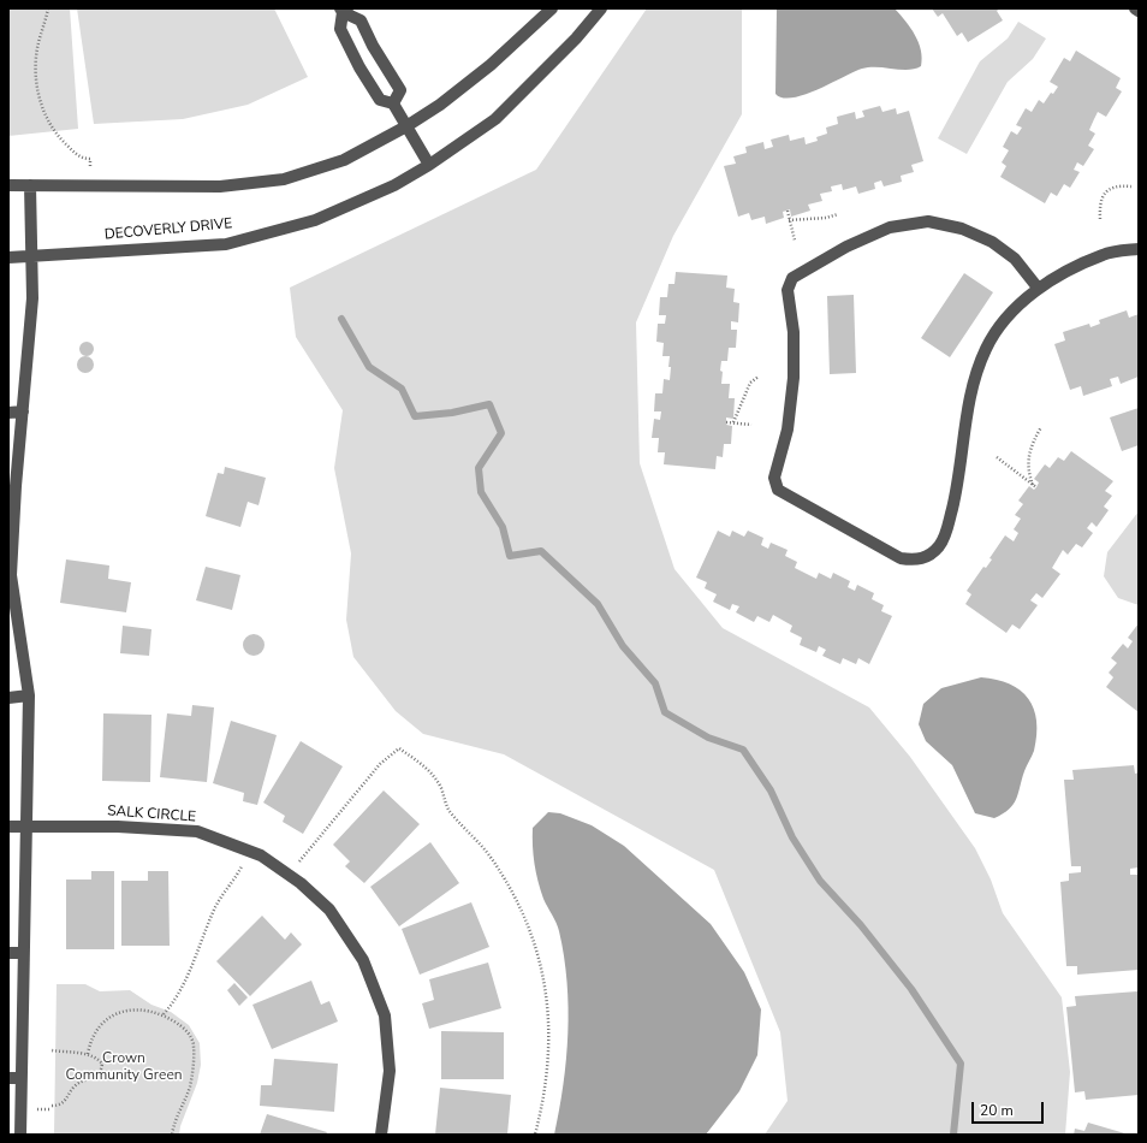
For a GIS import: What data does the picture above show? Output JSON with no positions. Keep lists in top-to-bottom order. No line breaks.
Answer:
{"streets":{"street":["DECOVERLY DRIVE","SALK CIRCLE"]},"parks":["Crown Community Green"],"scale_bar":"20 m"}
